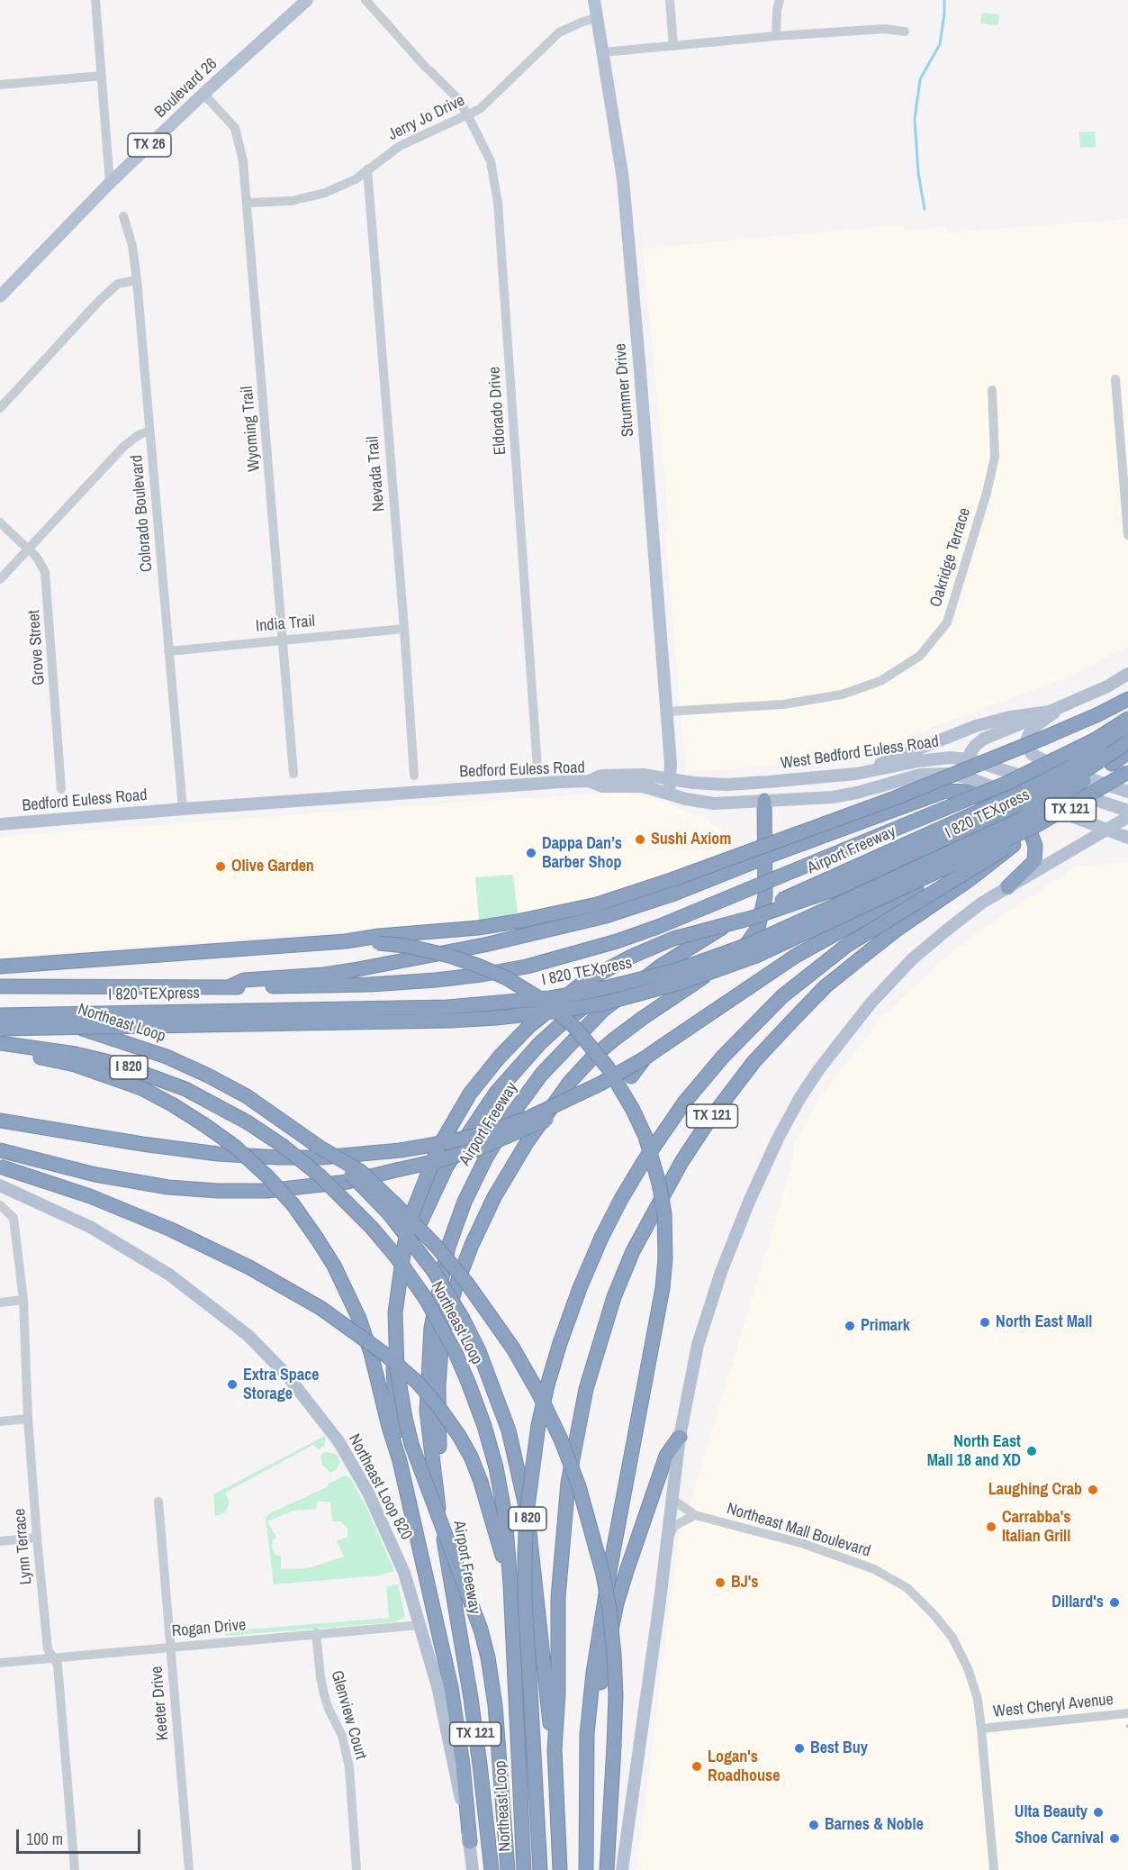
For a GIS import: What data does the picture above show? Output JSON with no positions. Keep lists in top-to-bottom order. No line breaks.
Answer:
{"streets":{"highway":["TX 121","I 820 TEXpress","Airport Freeway","Northeast Loop","I 820"],"main road":["Boulevard 26","TX 26","Strummer Drive","West Bedford Euless Road","Bedford Euless Road","Northeast Loop 820"],"street":["Jerry Jo Drive","Eldorado Drive","Wyoming Trail","Nevada Trail","Colorado Boulevard","Oakridge Terrace","India Trail","Grove Street","Northeast Mall Boulevard","Lynn Terrace","Rogan Drive","Keeter Drive","West Cheryl Avenue","Glenview Court"]},"crossings":[["Boulevard 26","Wyoming Trail"],["Jerry Jo Drive","Strummer Drive"],["Jerry Jo Drive","Eldorado Drive"],["Jerry Jo Drive","Wyoming Trail"],["Jerry Jo Drive","Nevada Trail"],["Strummer Drive","Oakridge Terrace"],["Strummer Drive","West Bedford Euless Road"],["Strummer Drive","Bedford Euless Road"],["Wyoming Trail","India Trail"],["Nevada Trail","India Trail"],["Colorado Boulevard","India Trail"],["Colorado Boulevard","Bedford Euless Road"],["West Bedford Euless Road","Bedford Euless Road"],["TX 121","I 820"],["I 820 TEXpress","Northeast Loop"],["Northeast Loop","I 820"],["Northeast Loop 820","Rogan Drive"],["Northeast Mall Boulevard","West Cheryl Avenue"],["Lynn Terrace","Rogan Drive"],["Rogan Drive","Keeter Drive"],["Rogan Drive","Glenview Court"]],"places":["Sushi Axiom","Dappa Dan’s Barber Shop","Olive Garden","North East Mall","Primark","Extra Space Storage","North East Mall 18 and XD","Laughing Crab","Carrabba's Italian Grill","BJ's","Dillard's","Best Buy","Logan's Roadhouse","Ulta Beauty","Barnes & Noble","Shoe Carnival"],"scale_bar":"100 m"}
